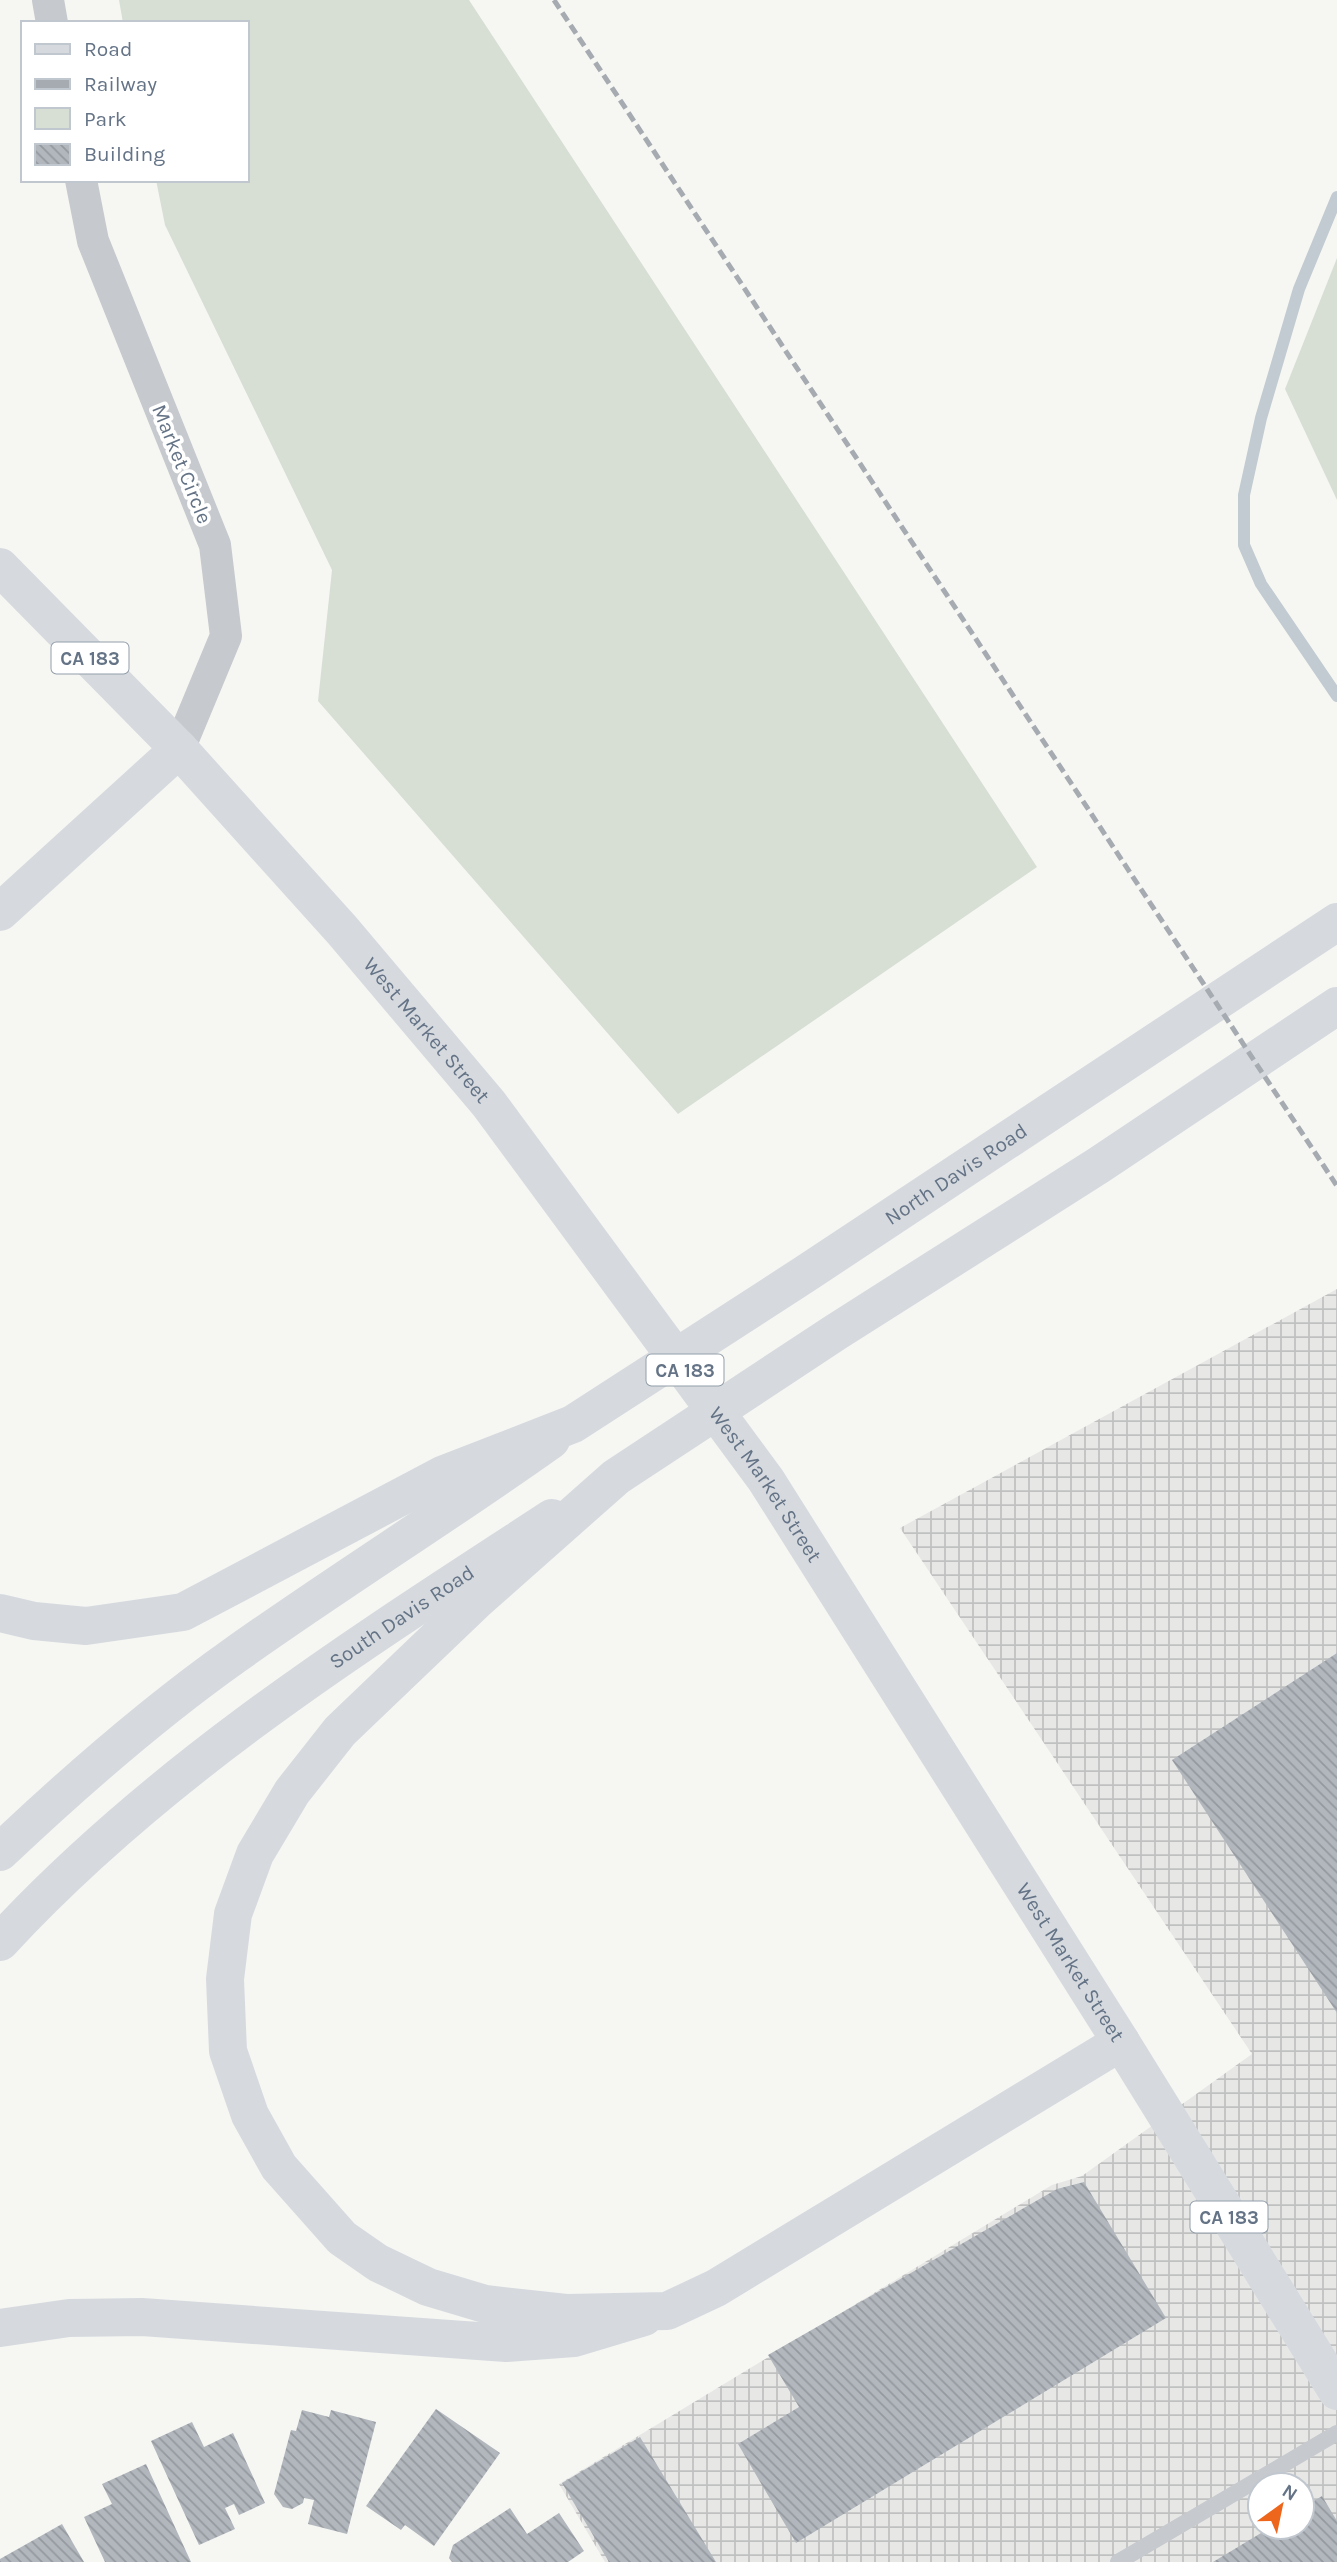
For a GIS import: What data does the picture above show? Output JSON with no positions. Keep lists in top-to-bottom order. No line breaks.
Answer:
{"streets":{"main road":["CA 183","West Market Street","North Davis Road","South Davis Road"],"street":["Market Circle"]},"crossings":[["Market Circle","West Market Street"]],"legend":["Road","Railway","Park","Building"],"north":"top right"}
